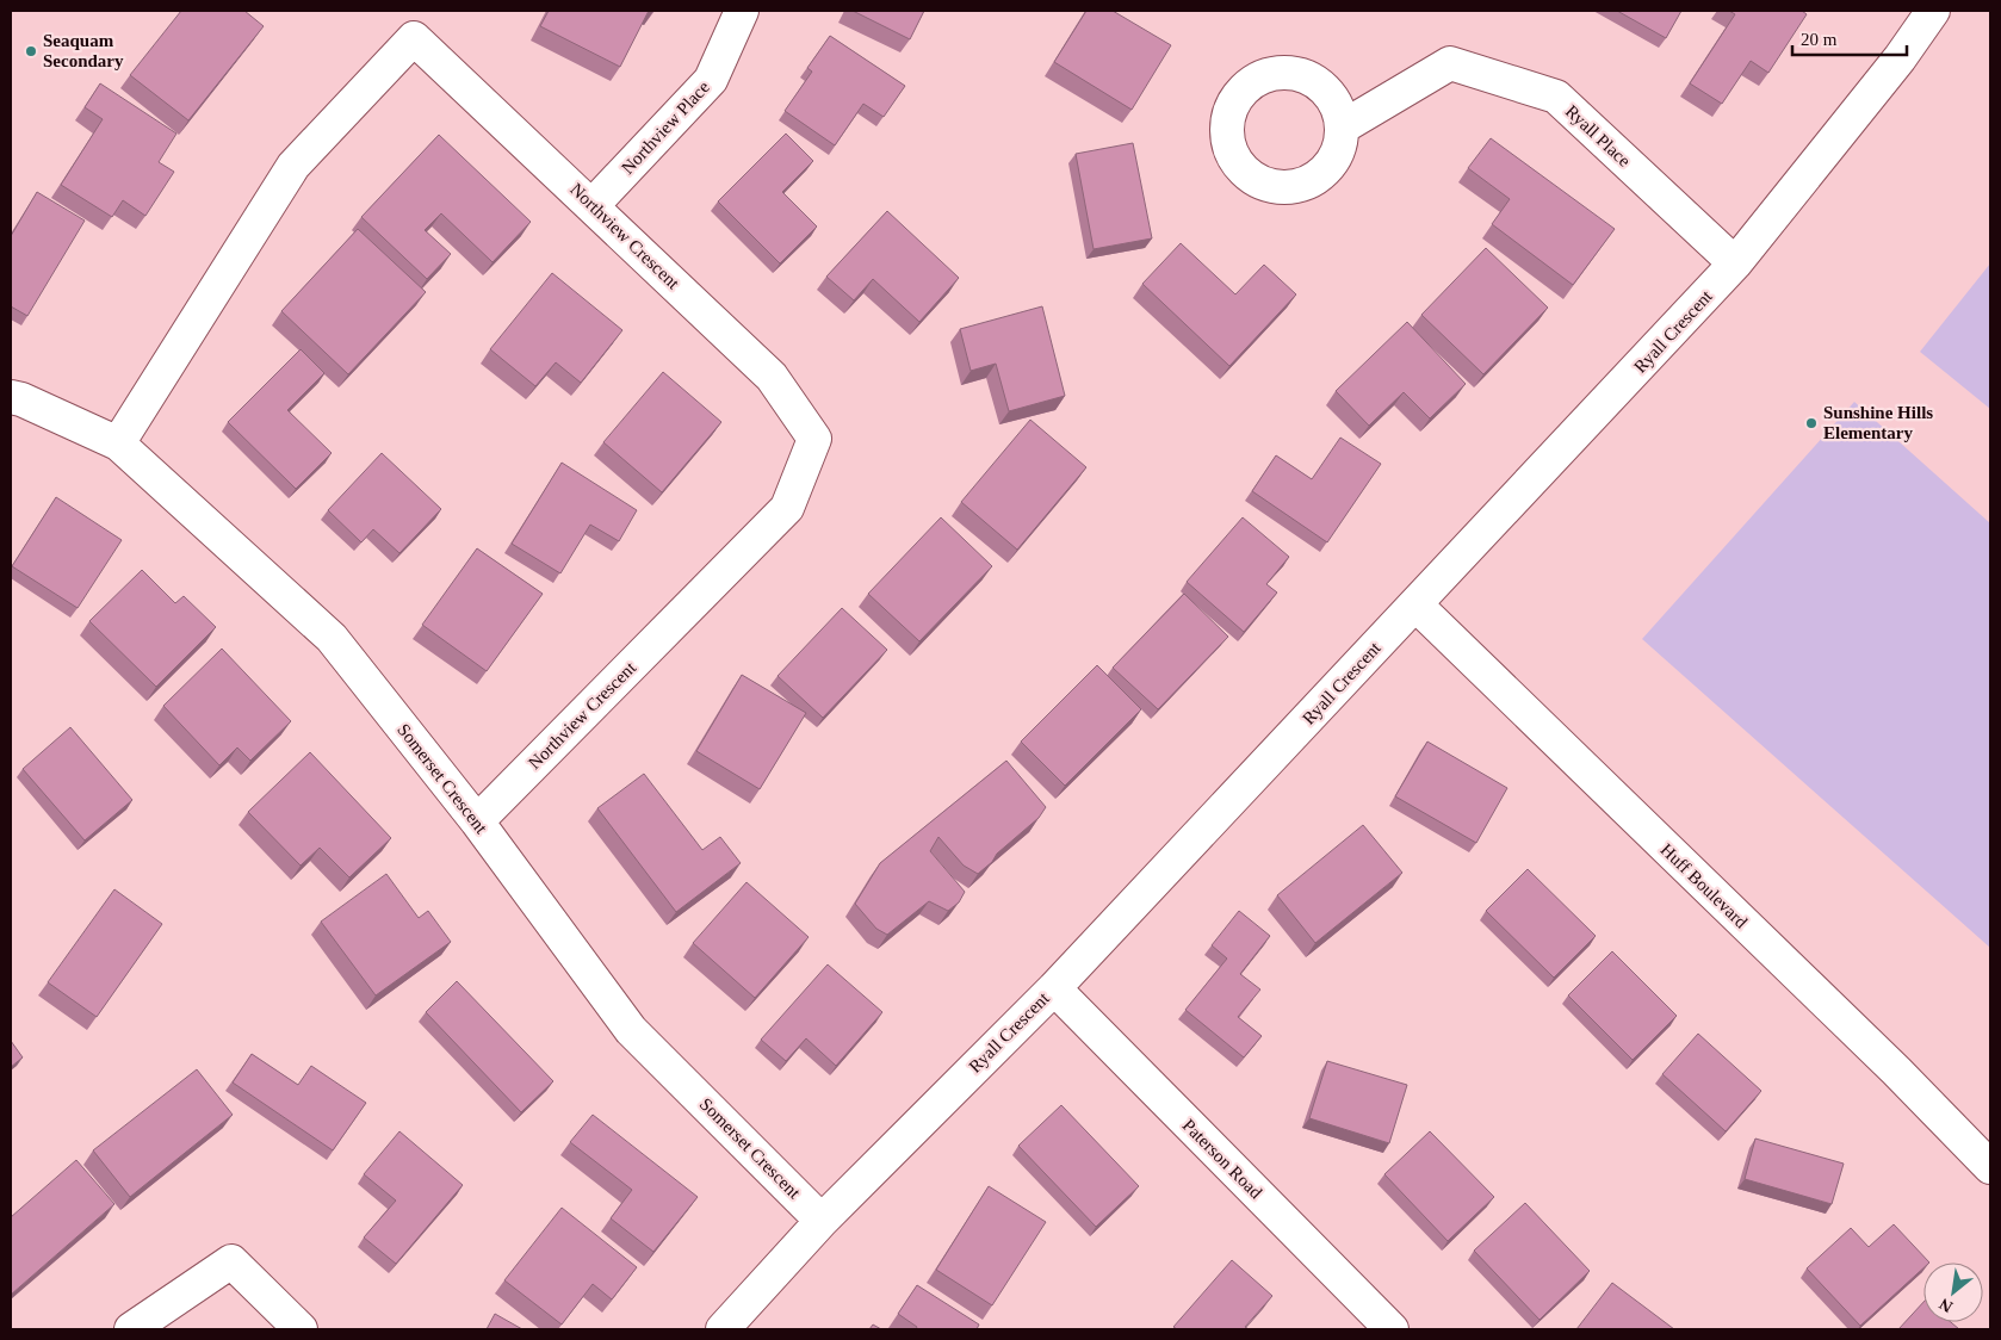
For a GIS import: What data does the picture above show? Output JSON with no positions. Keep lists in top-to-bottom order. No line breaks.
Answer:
{"streets":{"street":["Northview Place","Ryall Place","Northview Crescent","Ryall Crescent","Somerset Crescent","Huff Boulevard","Paterson Road"]},"crossings":[["Northview Place","Northview Crescent"],["Ryall Place","Ryall Crescent"],["Northview Crescent","Somerset Crescent"],["Ryall Crescent","Somerset Crescent"],["Ryall Crescent","Huff Boulevard"],["Ryall Crescent","Paterson Road"]],"places":["Seaquam Secondary","Sunshine Hills Elementary"],"scale_bar":"20 m","north":"bottom left"}
